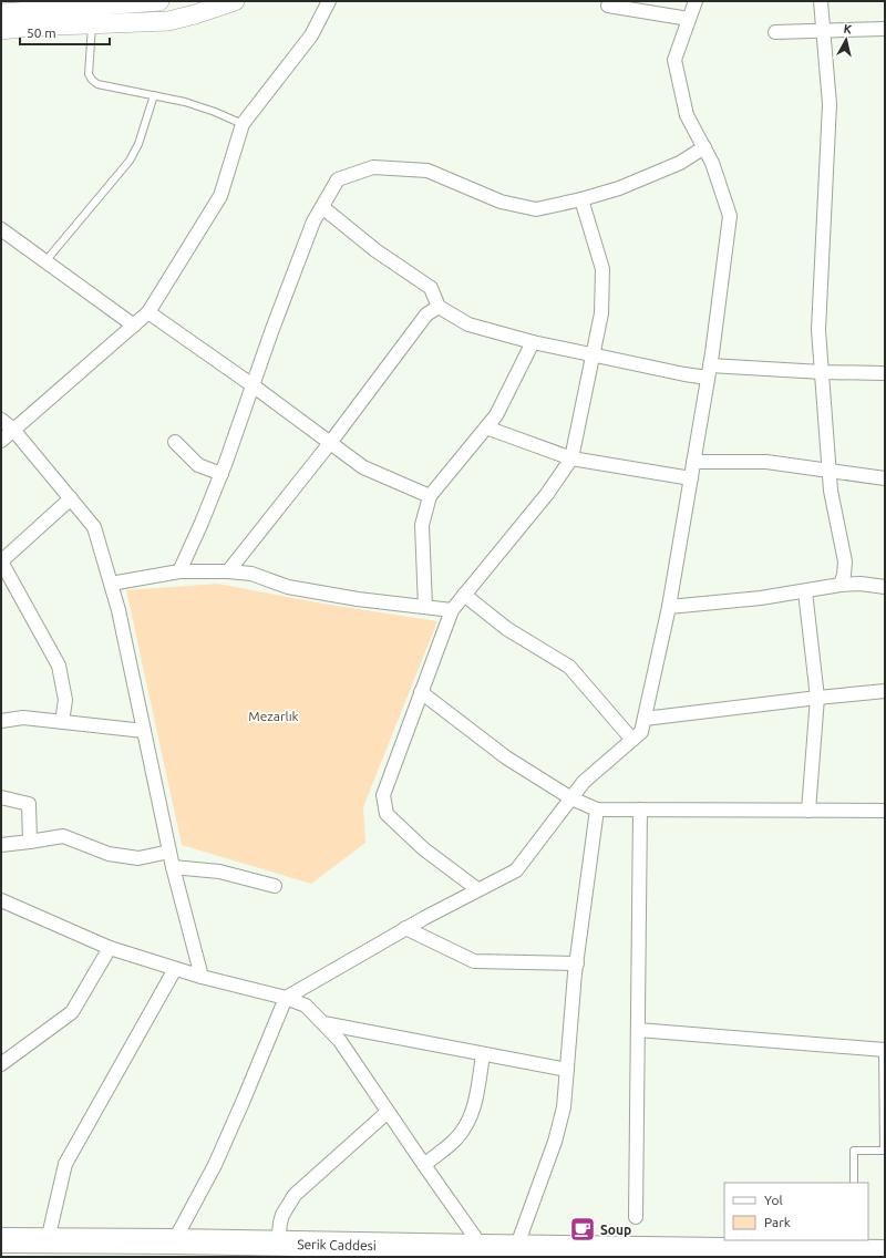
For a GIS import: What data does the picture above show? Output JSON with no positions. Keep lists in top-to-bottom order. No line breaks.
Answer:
{"streets":{"highway":["Serik Caddesi"]},"parks":["Mezarlık"],"places":{"cafe":["Soup"]},"legend":["Yol","Park"],"scale_bar":"50 m","north":"top"}
